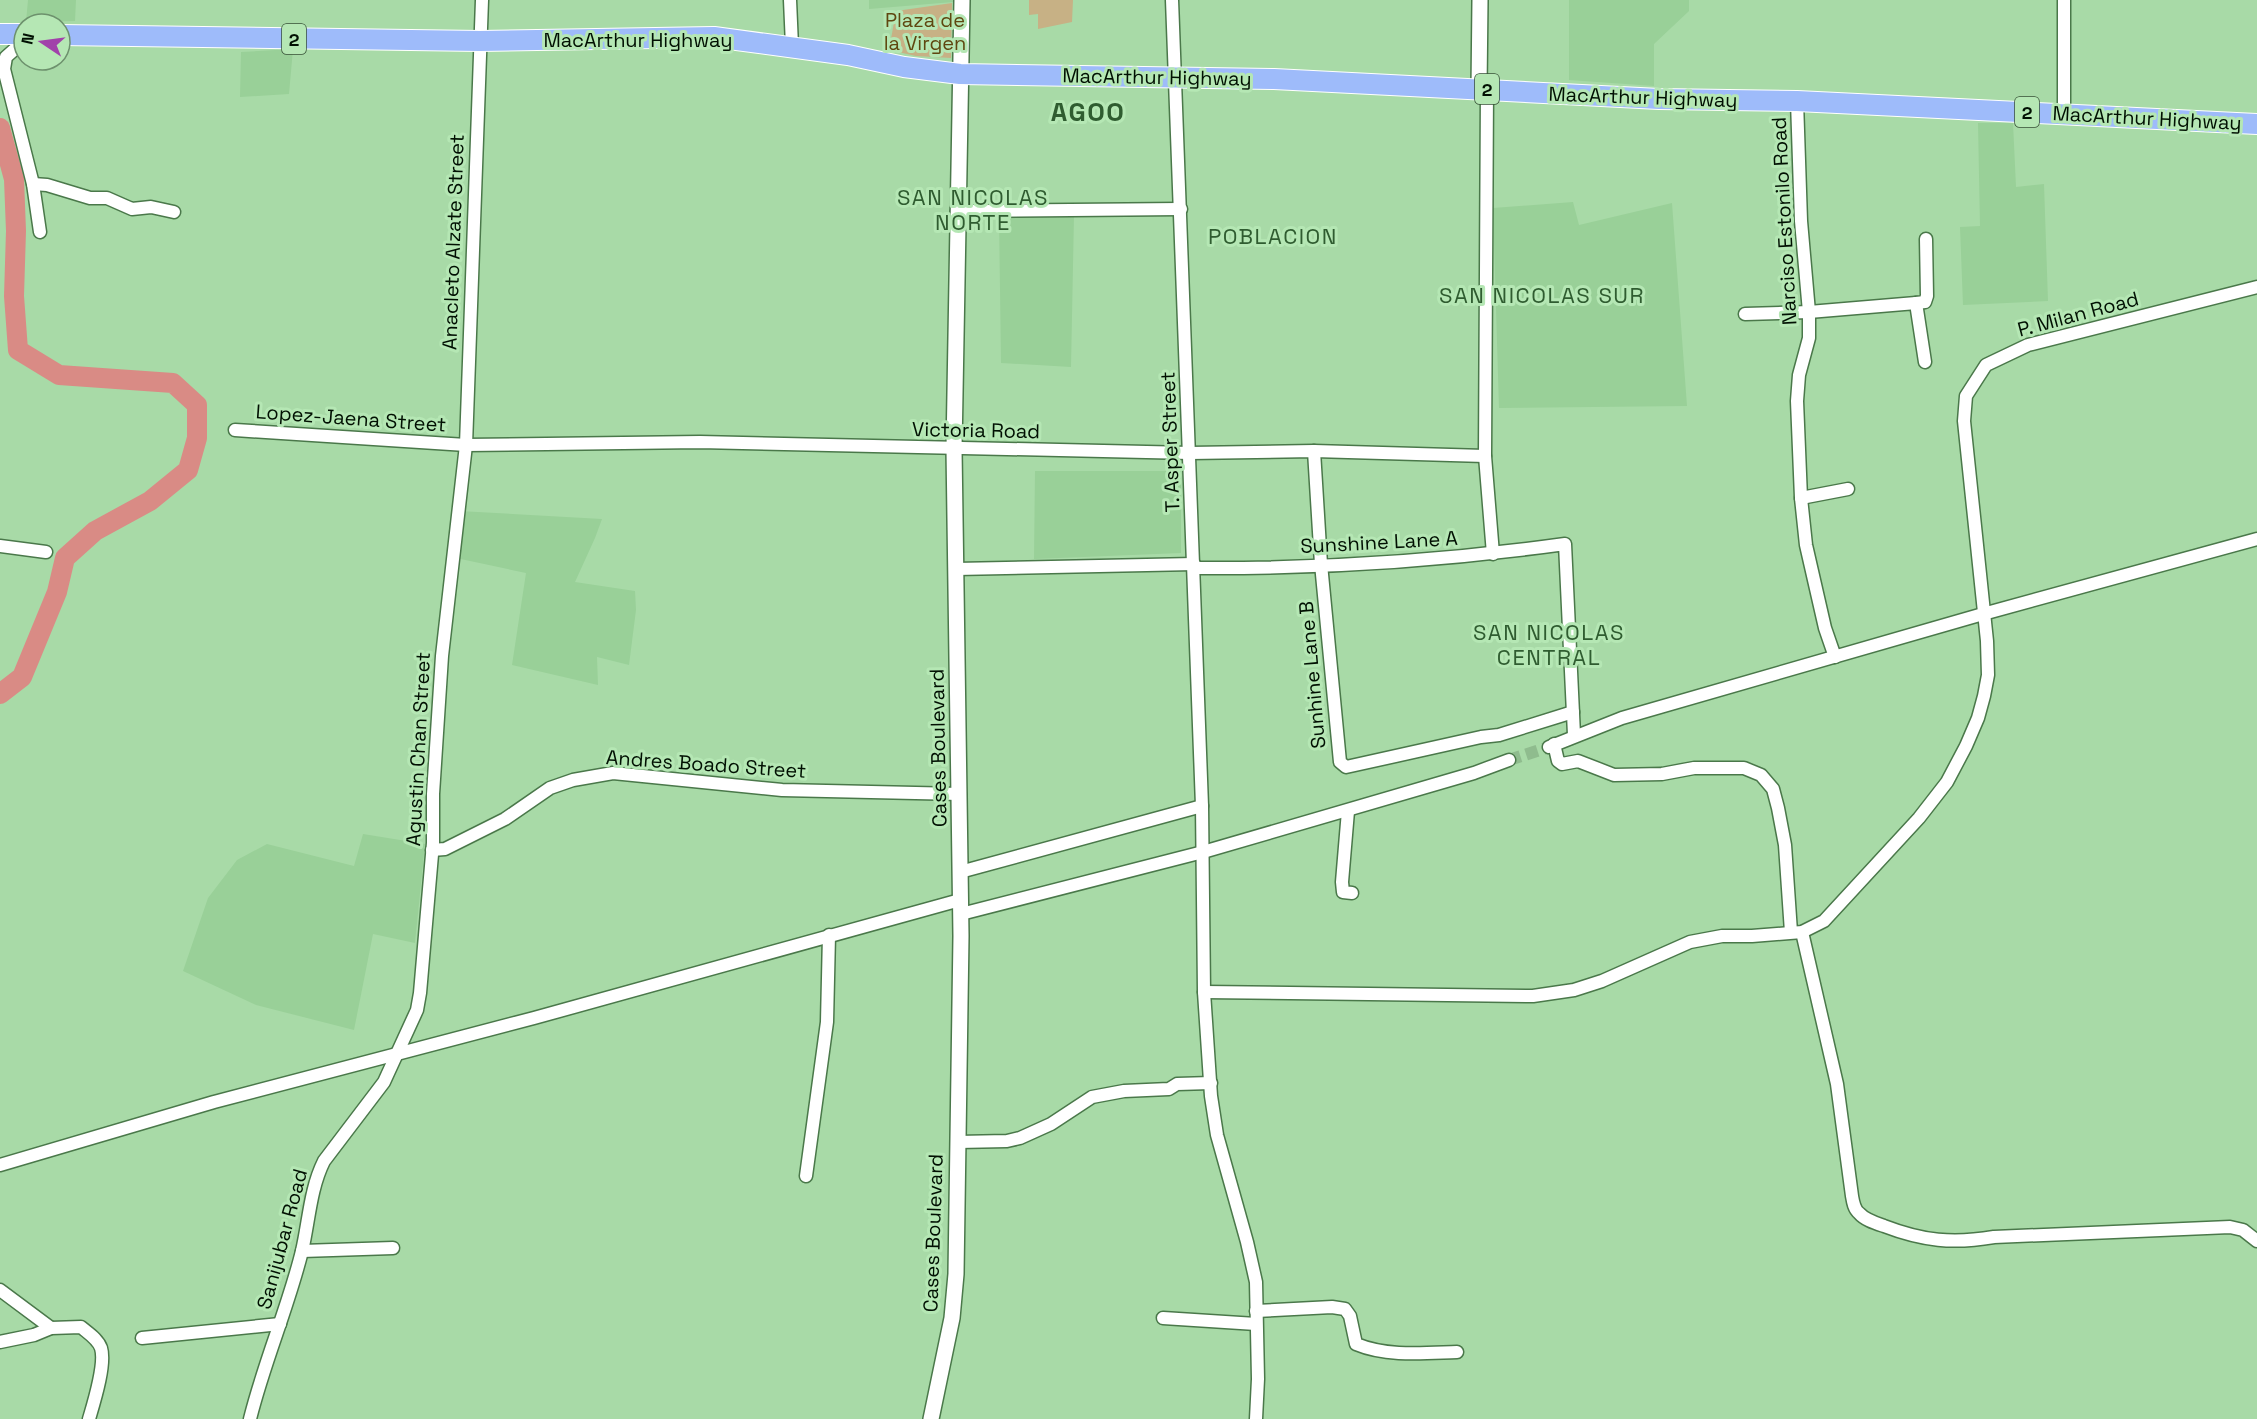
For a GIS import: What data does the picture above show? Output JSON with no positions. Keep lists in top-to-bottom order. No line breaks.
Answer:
{"streets":{"highway":["2","MacArthur Highway"],"street":["Narciso Estonilo Road","Anacleto Alzate Street","P. Milan Road","Lopez-Jaena Street","Victoria Road","T. Asper Street","Sunshine Lane A","Sunhine Lane B","Cases Boulevard","Agustin Chan Street","Andres Boado Street","Sanijubar Road"]},"crossings":[["MacArthur Highway","Narciso Estonilo Road"],["MacArthur Highway","Anacleto Alzate Street"],["MacArthur Highway","T. Asper Street"],["MacArthur Highway","Cases Boulevard"],["Anacleto Alzate Street","Lopez-Jaena Street"],["Anacleto Alzate Street","Victoria Road"],["Anacleto Alzate Street","Agustin Chan Street"],["Lopez-Jaena Street","Victoria Road"],["Lopez-Jaena Street","Agustin Chan Street"],["Victoria Road","T. Asper Street"],["Victoria Road","Sunhine Lane B"],["Victoria Road","Cases Boulevard"],["Victoria Road","Agustin Chan Street"],["T. Asper Street","Sunshine Lane A"],["Sunshine Lane A","Sunhine Lane B"],["Sunshine Lane A","Cases Boulevard"],["Cases Boulevard","Andres Boado Street"],["Agustin Chan Street","Andres Boado Street"],["Agustin Chan Street","Sanijubar Road"]],"districts":["AGOO","SAN NICOLAS NORTE","POBLACION","SAN NICOLAS SUR","SAN NICOLAS CENTRAL"],"parks":["Plaza de la Virgen"],"north":"left"}
